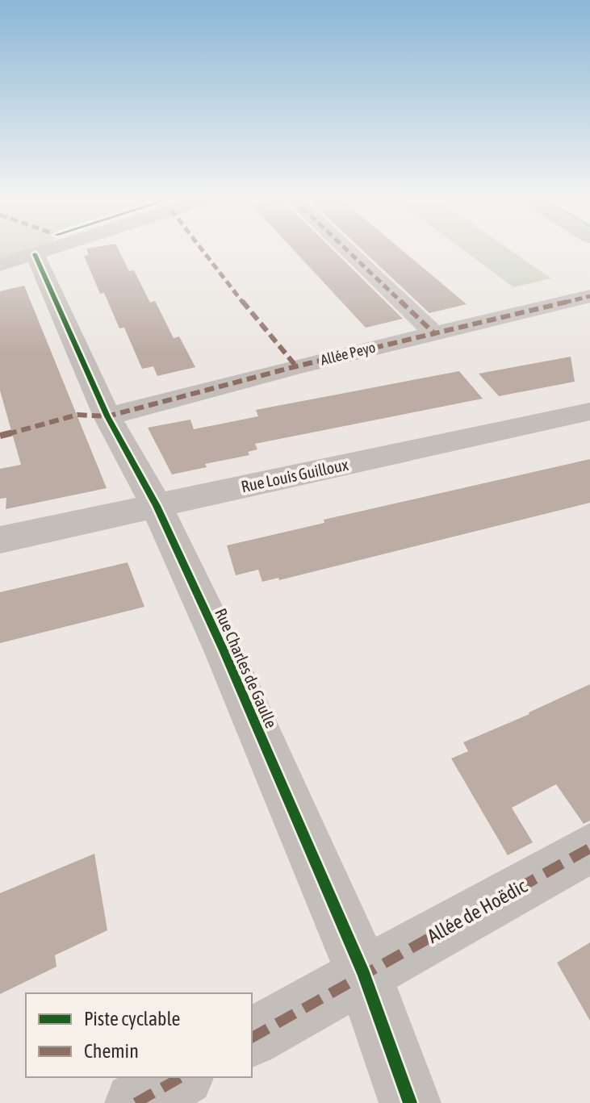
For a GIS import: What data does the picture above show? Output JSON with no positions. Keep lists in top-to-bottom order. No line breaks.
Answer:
{"streets":{"street":["Allée Peyo","Rue Louis Guilloux","Rue Charles de Gaulle","Allée de Hoëdic"]},"crossings":[["Allée Peyo","Rue Charles de Gaulle"],["Rue Louis Guilloux","Rue Charles de Gaulle"],["Rue Charles de Gaulle","Allée de Hoëdic"]],"legend":["Piste cyclable","Chemin"]}
